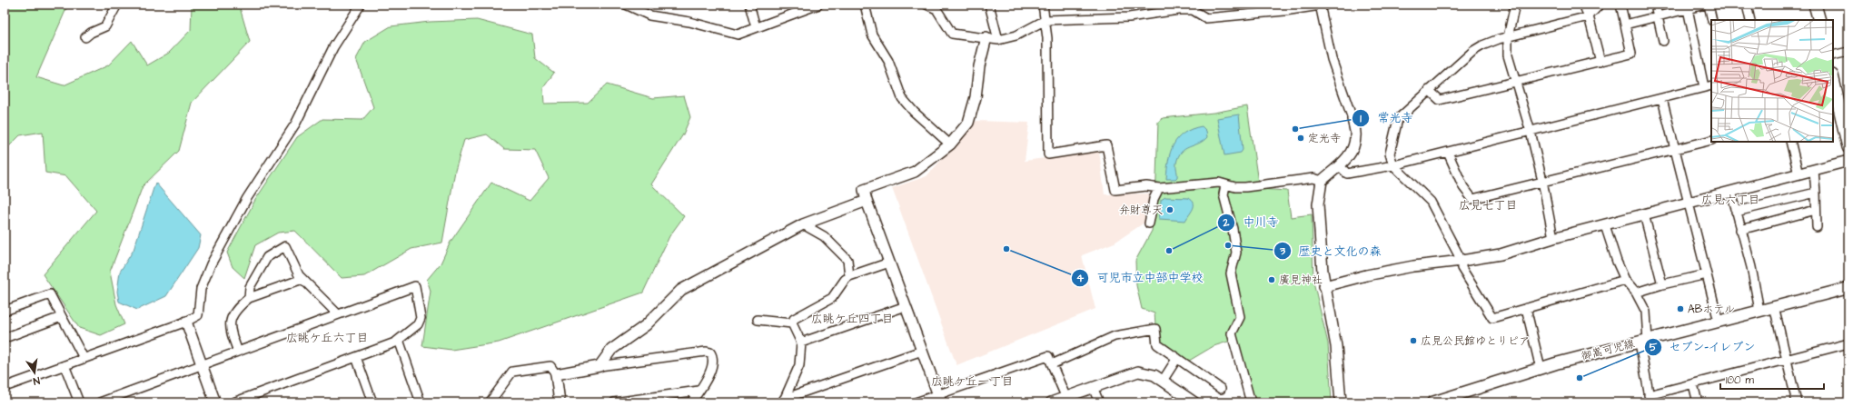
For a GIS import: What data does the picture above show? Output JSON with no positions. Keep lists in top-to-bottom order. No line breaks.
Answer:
{"streets":{"main road":["御嵩可児線"]},"districts":["広見六丁目","広見七丁目","広眺ケ丘四丁目","広眺ケ丘六丁目","広眺ケ丘一丁目"],"places":["常光寺","定光寺","弁財尊天","歴史と文化の森","可児市立中部中学校","中川寺","廣見神社","ABホテル","広見公民館ゆとりピア","セブン-イレブン"],"scale_bar":"100 m","north":"bottom"}
